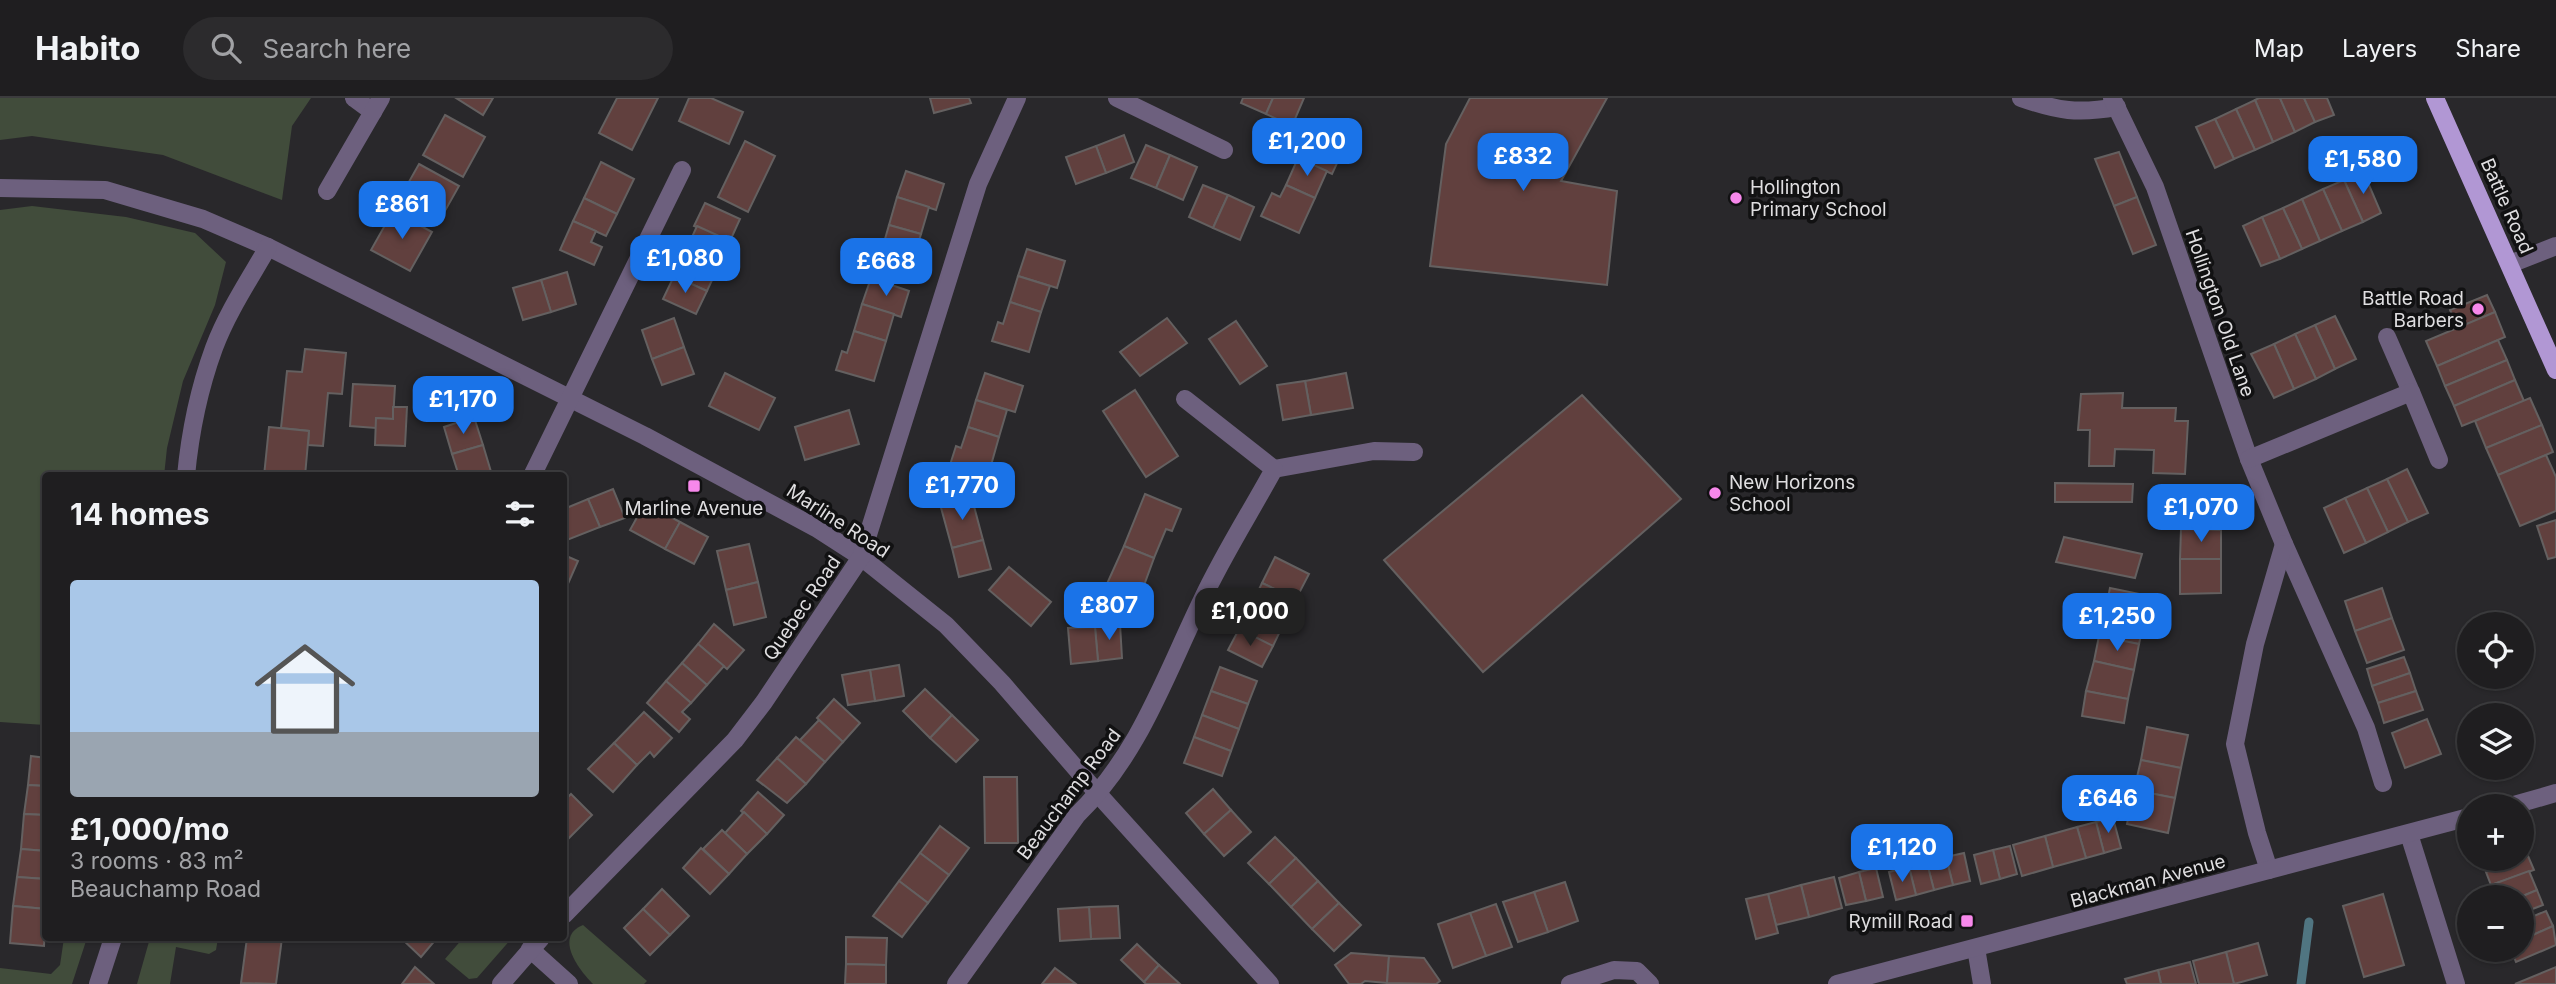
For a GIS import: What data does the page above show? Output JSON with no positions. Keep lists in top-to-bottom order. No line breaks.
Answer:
{"streets":{"main road":["Battle Road"],"street":["Hollington Old Lane","Marline Road","Quebec Road","Beauchamp Road","Blackman Avenue"]},"crossings":[["Marline Road","Quebec Road"],["Marline Road","Beauchamp Road"]],"places":{"other":["Hollington Primary School","Battle Road Barbers","New Horizons School"],"transit":["Marline Avenue","Rymill Road"]},"page":{"header":"Habito","search":"Search here","nav":["Map","Layers","Share"],"price":["£1,200","£832","£1,580","£861","£1,080","£668","£1,170","£1,770","£1,070","£807","£1,000","£1,250","£646","£1,120"],"heading":"14 homes","list":[{"name":"£1,000/mo","note":"3 rooms · 83 m² · Beauchamp Road"}],"map_buttons":["+","−"]}}
